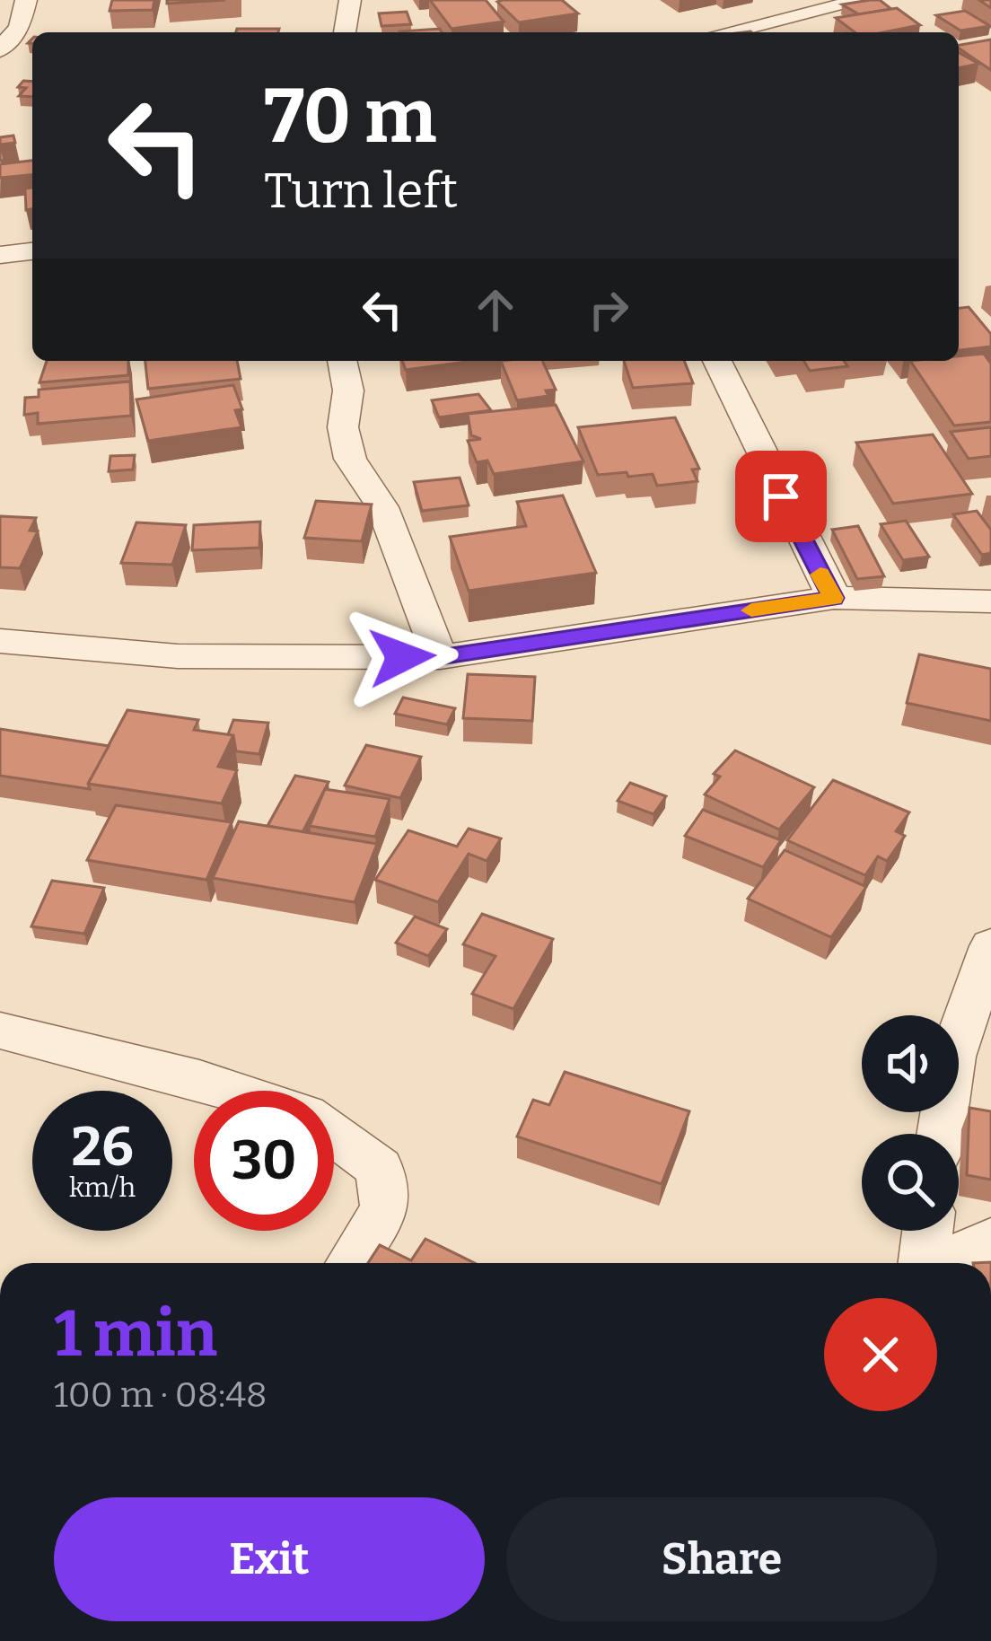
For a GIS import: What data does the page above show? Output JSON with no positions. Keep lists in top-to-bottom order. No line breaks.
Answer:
{"page":{"turn":["70 m","Turn left"],"speed":"26 km/h","limit":"30","heading":["1 min","100 m · 08:48"],"buttons":["Exit","Share"]}}
